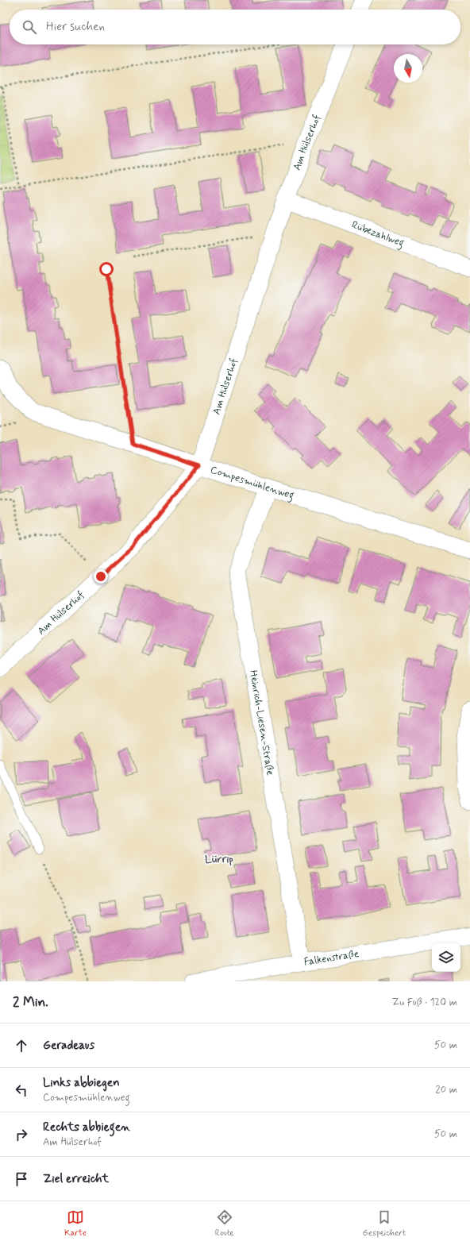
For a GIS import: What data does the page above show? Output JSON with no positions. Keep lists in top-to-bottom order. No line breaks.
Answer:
{"streets":{"street":["Am Hülserhof","Rübezahlweg","Compesmühlenweg","Heinrich-Liesen-Straße","Falkenstraße"]},"crossings":[["Am Hülserhof","Rübezahlweg"],["Am Hülserhof","Compesmühlenweg"],["Compesmühlenweg","Heinrich-Liesen-Straße"],["Heinrich-Liesen-Straße","Falkenstraße"]],"districts":["Lürrip"],"north":"bottom","page":{"search":"Hier suchen","heading":["2 Min.","Zu Fuß · 120 m"],"list":[["Geradeaus","50 m"],["Links abbiegen","Compesmühlenweg","20 m"],["Rechts abbiegen","Am Hülserhof","50 m"],"Ziel erreicht"],"nav":["Karte","Route","Gespeichert"]}}
